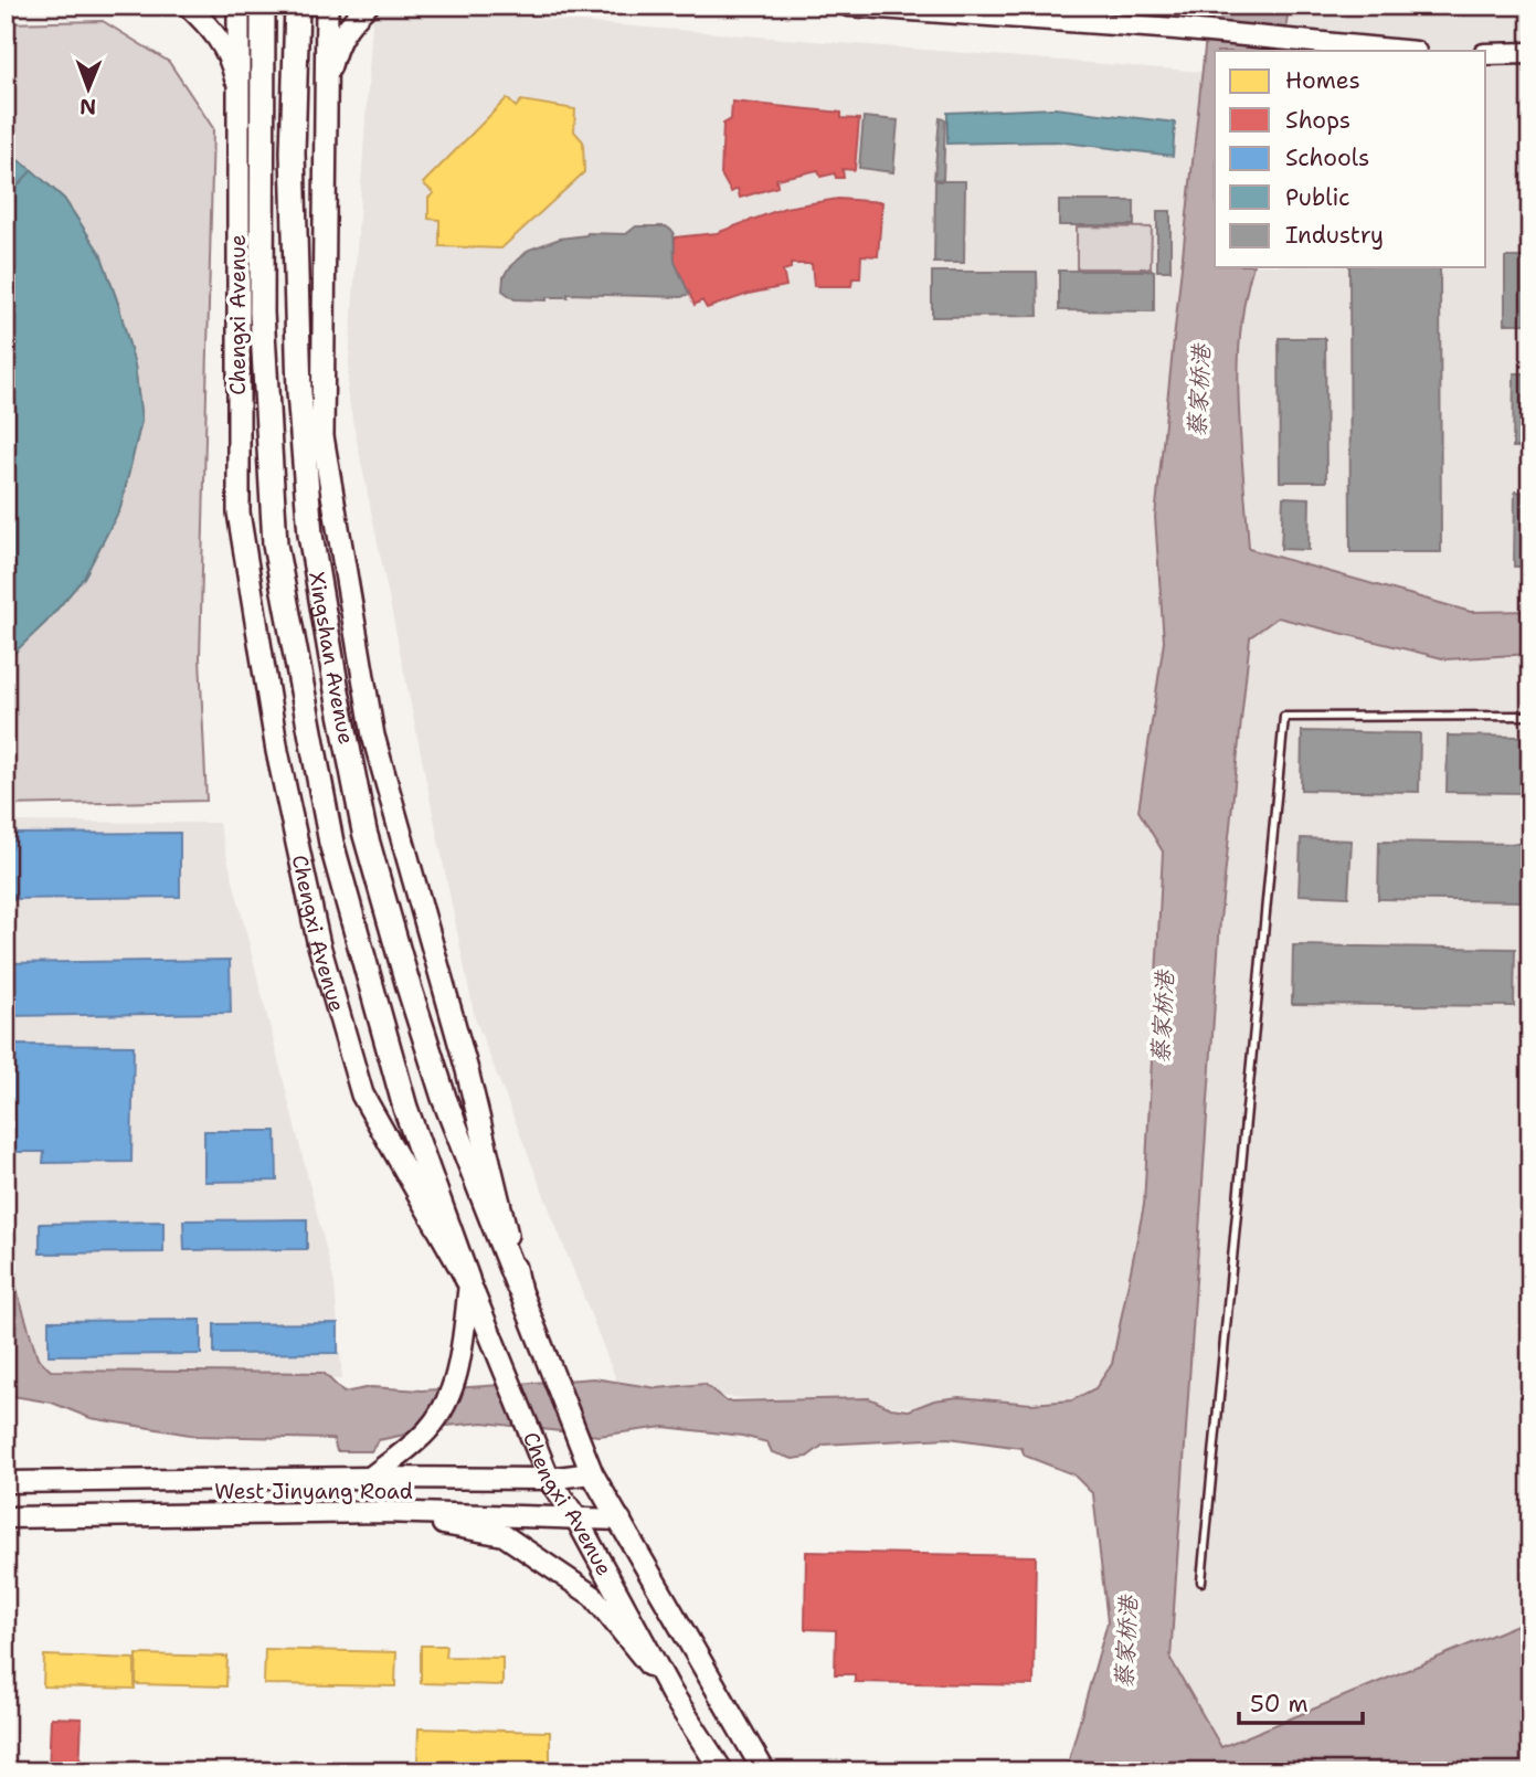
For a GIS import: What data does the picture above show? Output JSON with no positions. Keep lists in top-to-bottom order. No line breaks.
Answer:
{"streets":{"highway":["Xingshan Avenue"],"main road":["Chengxi Avenue","West Jinyang Road"]},"crossings":[["Chengxi Avenue","Xingshan Avenue"],["Chengxi Avenue","West Jinyang Road"]],"water":["蔡家桥港"],"legend":["Homes","Shops","Schools","Public","Industry"],"scale_bar":"50 m","north":"bottom"}
